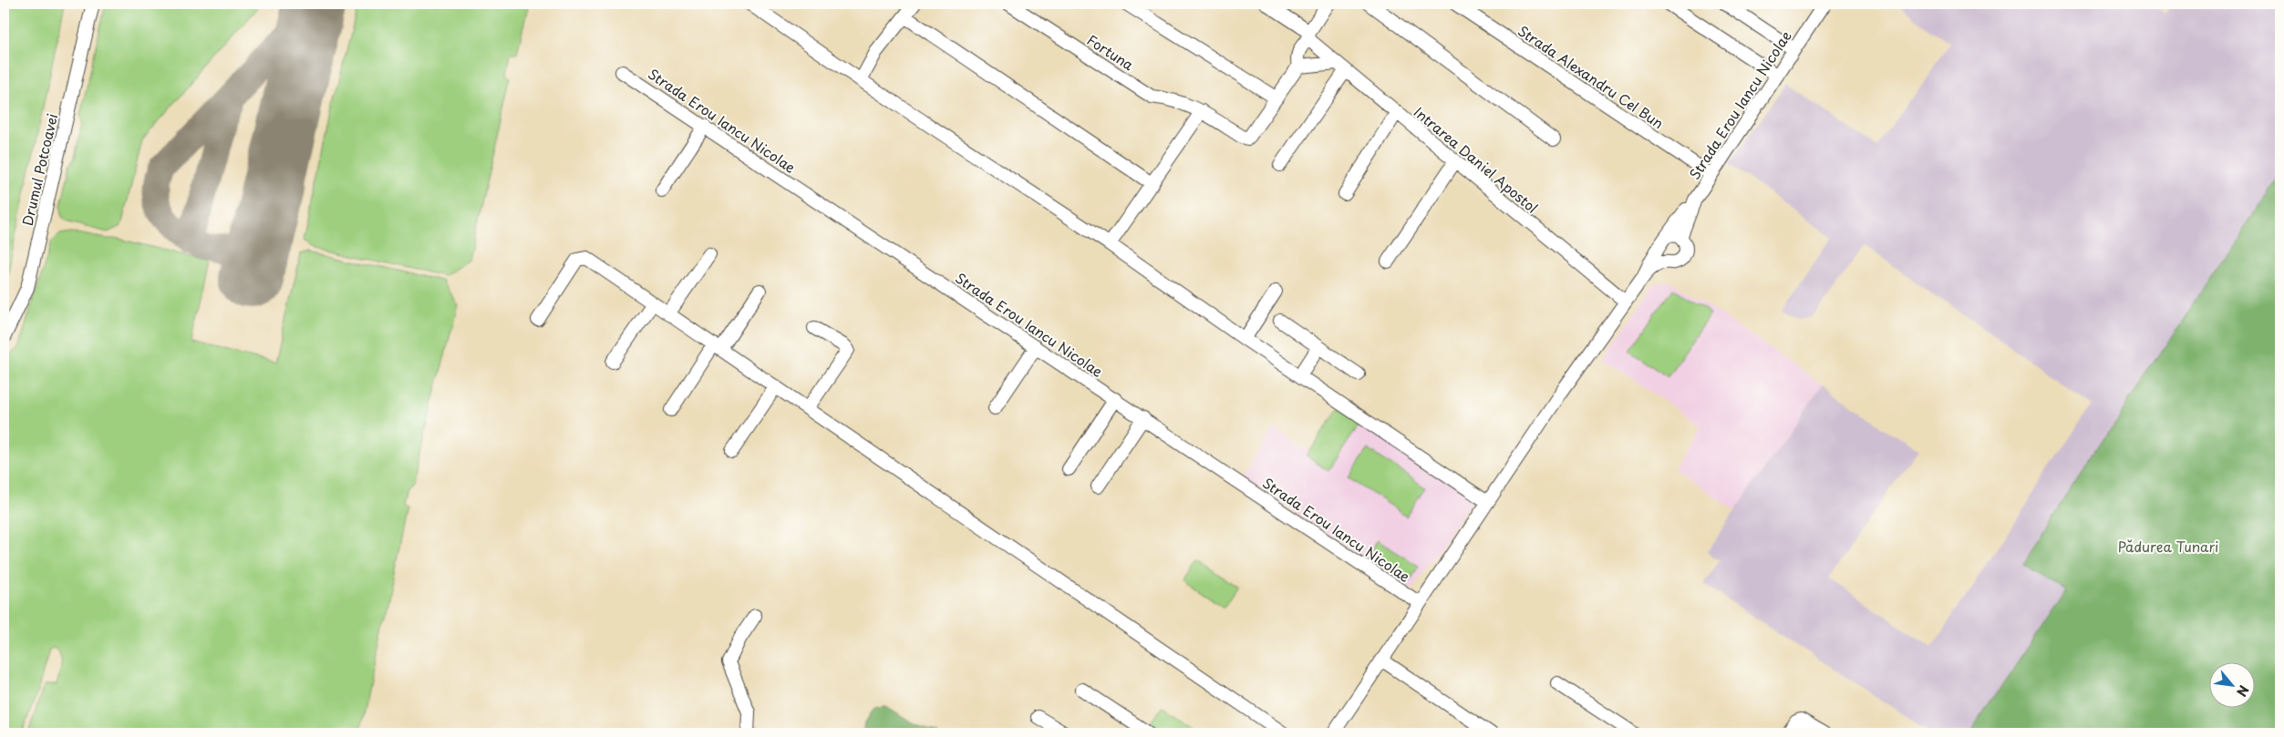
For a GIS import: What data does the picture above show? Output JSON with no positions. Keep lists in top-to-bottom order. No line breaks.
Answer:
{"streets":{"street":["Fortuna","Strada Alexandru Cel Bun","Strada Erou Iancu Nicolae","Intrarea Daniel Apostol","Drumul Potcoavei"]},"crossings":[["Strada Alexandru Cel Bun","Strada Erou Iancu Nicolae"],["Strada Erou Iancu Nicolae","Intrarea Daniel Apostol"]],"parks":["Pădurea Tunari"],"north":"bottom right"}
